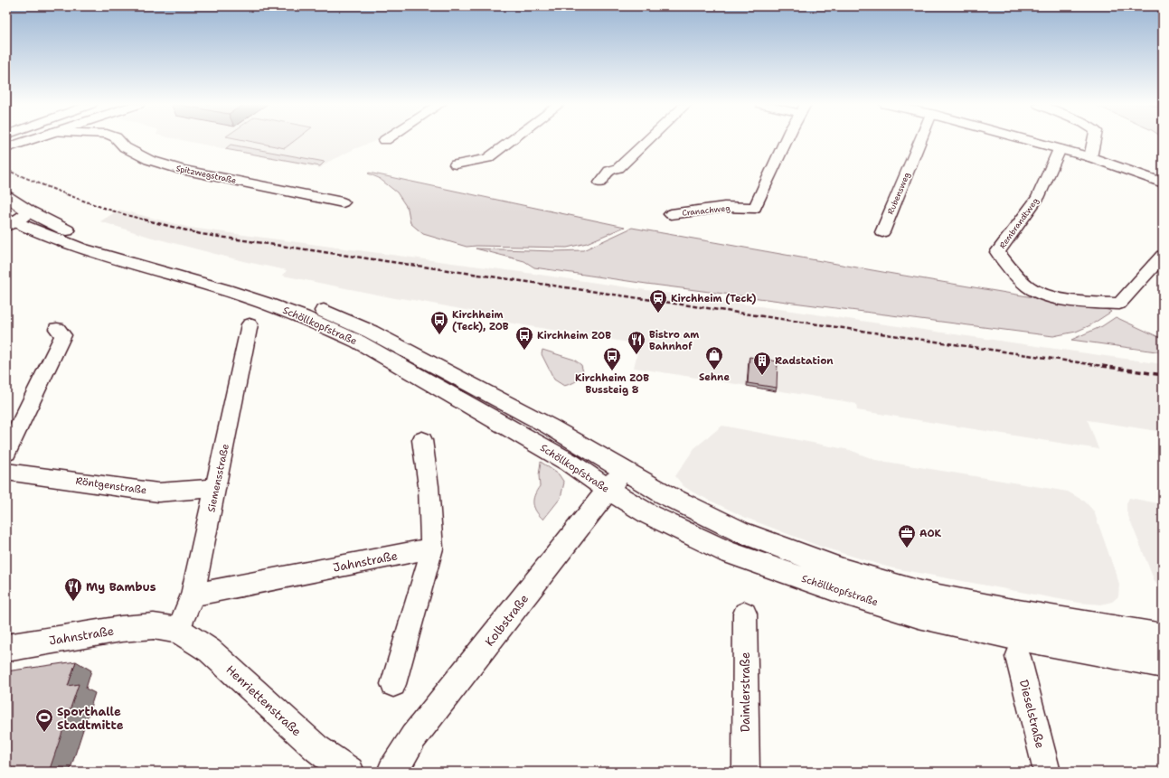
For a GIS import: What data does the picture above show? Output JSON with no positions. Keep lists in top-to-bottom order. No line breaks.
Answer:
{"streets":{"main road":["Schöllkopfstraße","Jahnstraße","Kolbstraße","Henriettenstraße"],"street":["Spitzwegstraße","Rubensweg","Cranachweg","Rembrandtweg","Siemensstraße","Röntgenstraße","Daimlerstraße","Dieselstraße"]},"crossings":[["Schöllkopfstraße","Kolbstraße"],["Siemensstraße","Röntgenstraße"],["Siemensstraße","Jahnstraße"],["Siemensstraße","Henriettenstraße"],["Jahnstraße","Henriettenstraße"]],"places":{"station":["Kirchheim (Teck)"],"bus stop":["Kirchheim (Teck), ZOB","Kirchheim ZOB","Kirchheim ZOB Bussteig 8"],"restaurant":["Bistro am Bahnhof","My Bambus"],"shop":["Sehne"],"building":["Radstation"],"office":["AOK"],"sports":["Sporthalle Stadtmitte"]}}
